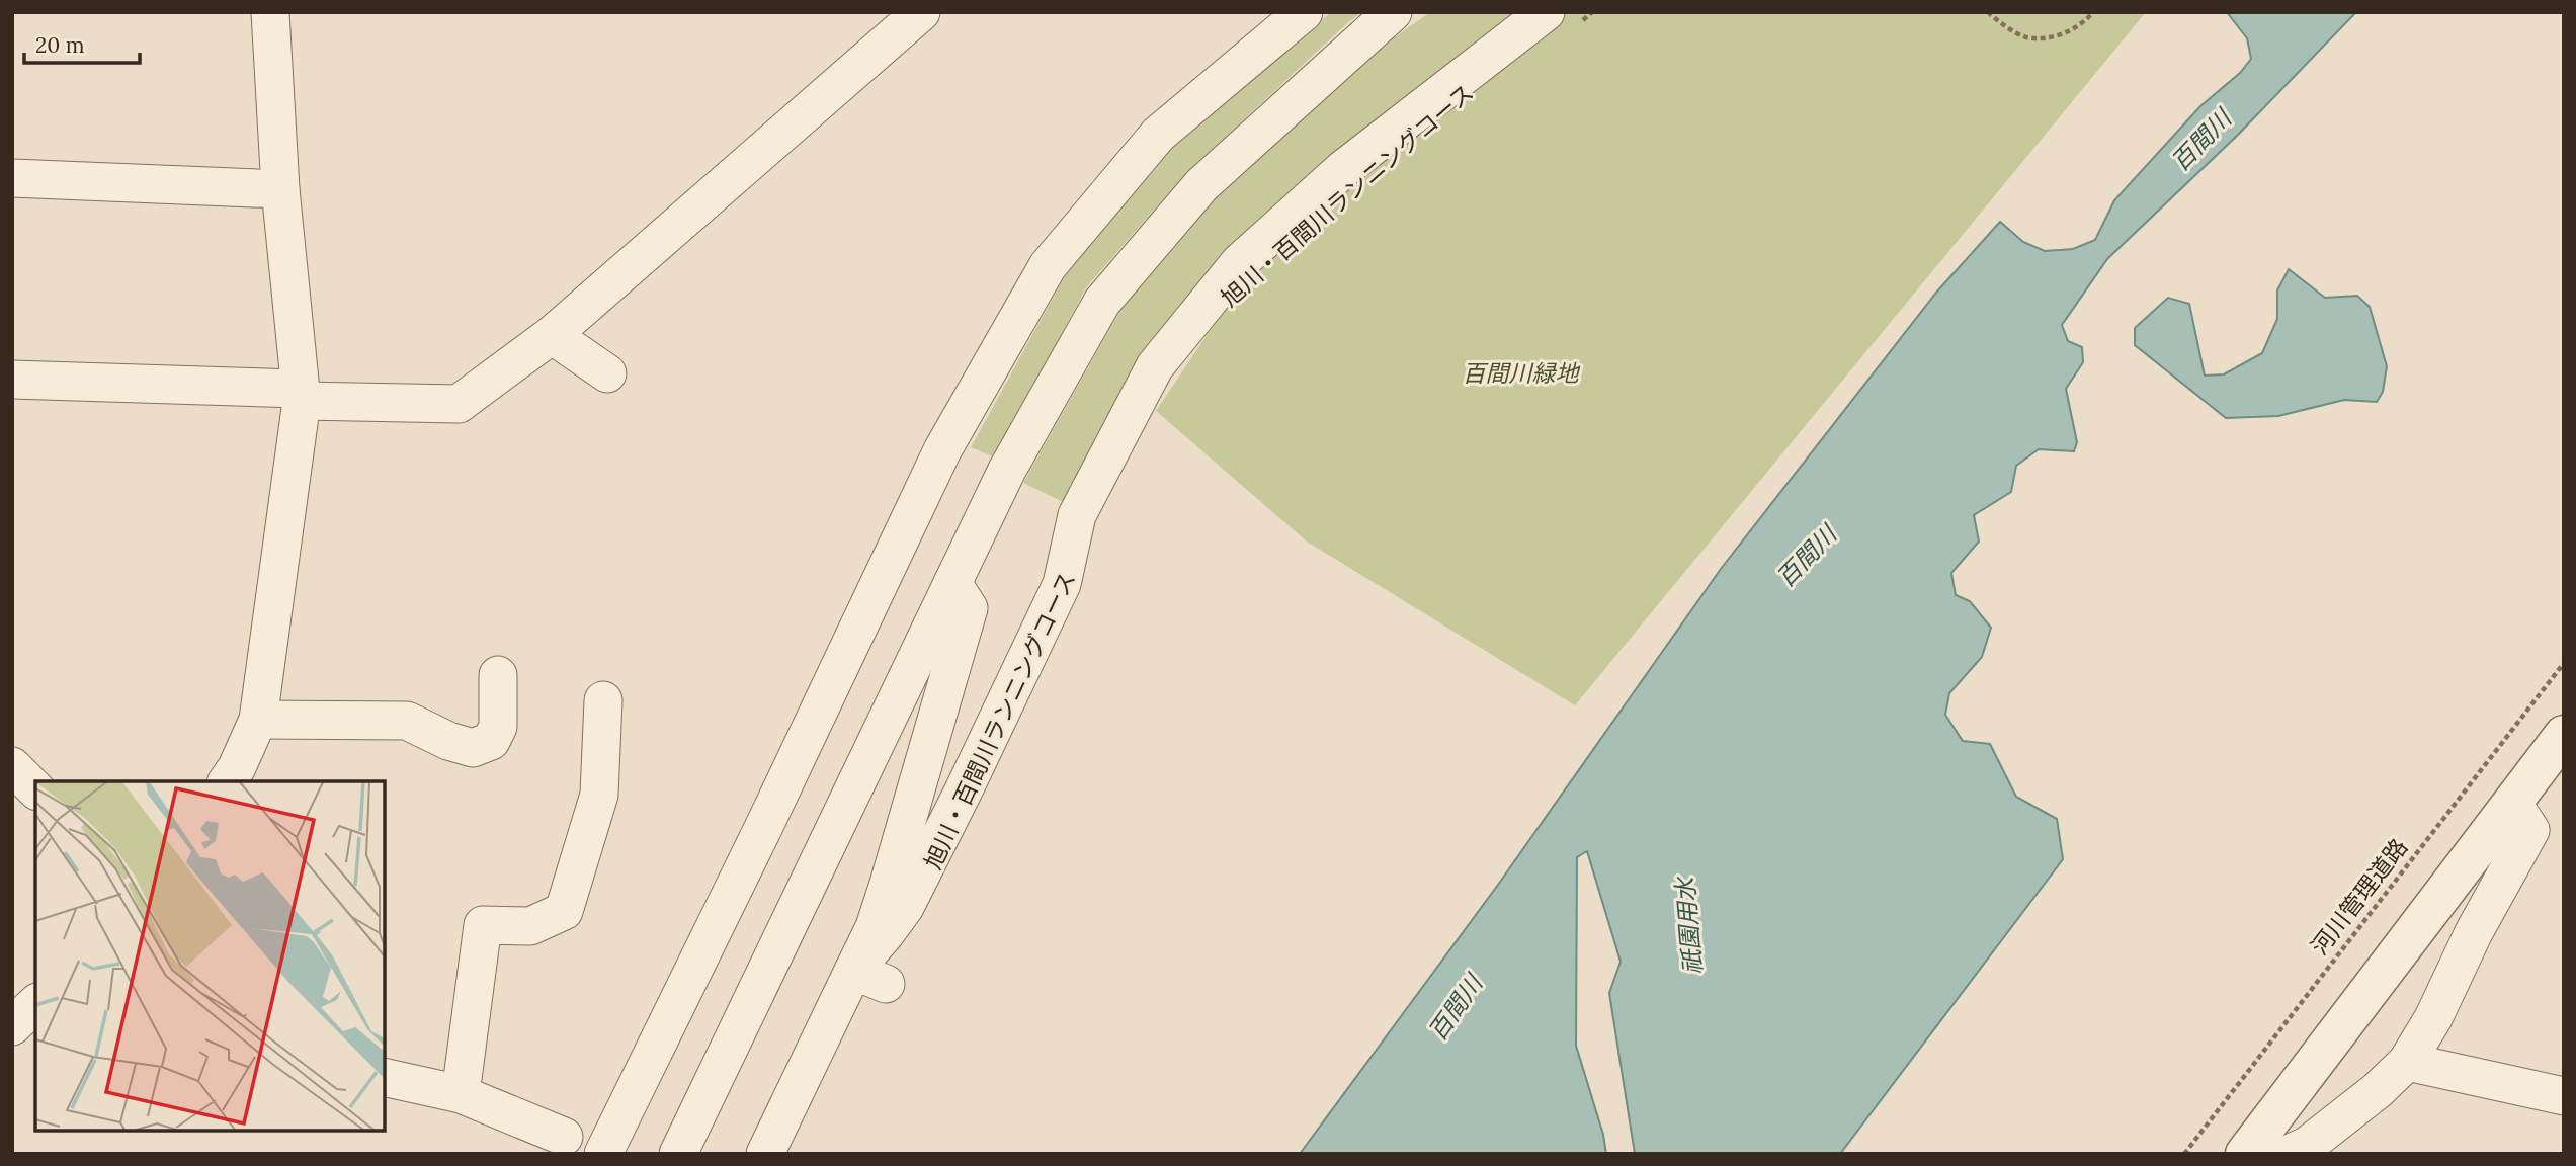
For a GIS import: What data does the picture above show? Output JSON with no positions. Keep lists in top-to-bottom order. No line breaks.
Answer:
{"streets":{"path":["河川管理道路"]},"water":["百間川","祇園用水"],"parks":["百間川緑地"],"scale_bar":"20 m"}
